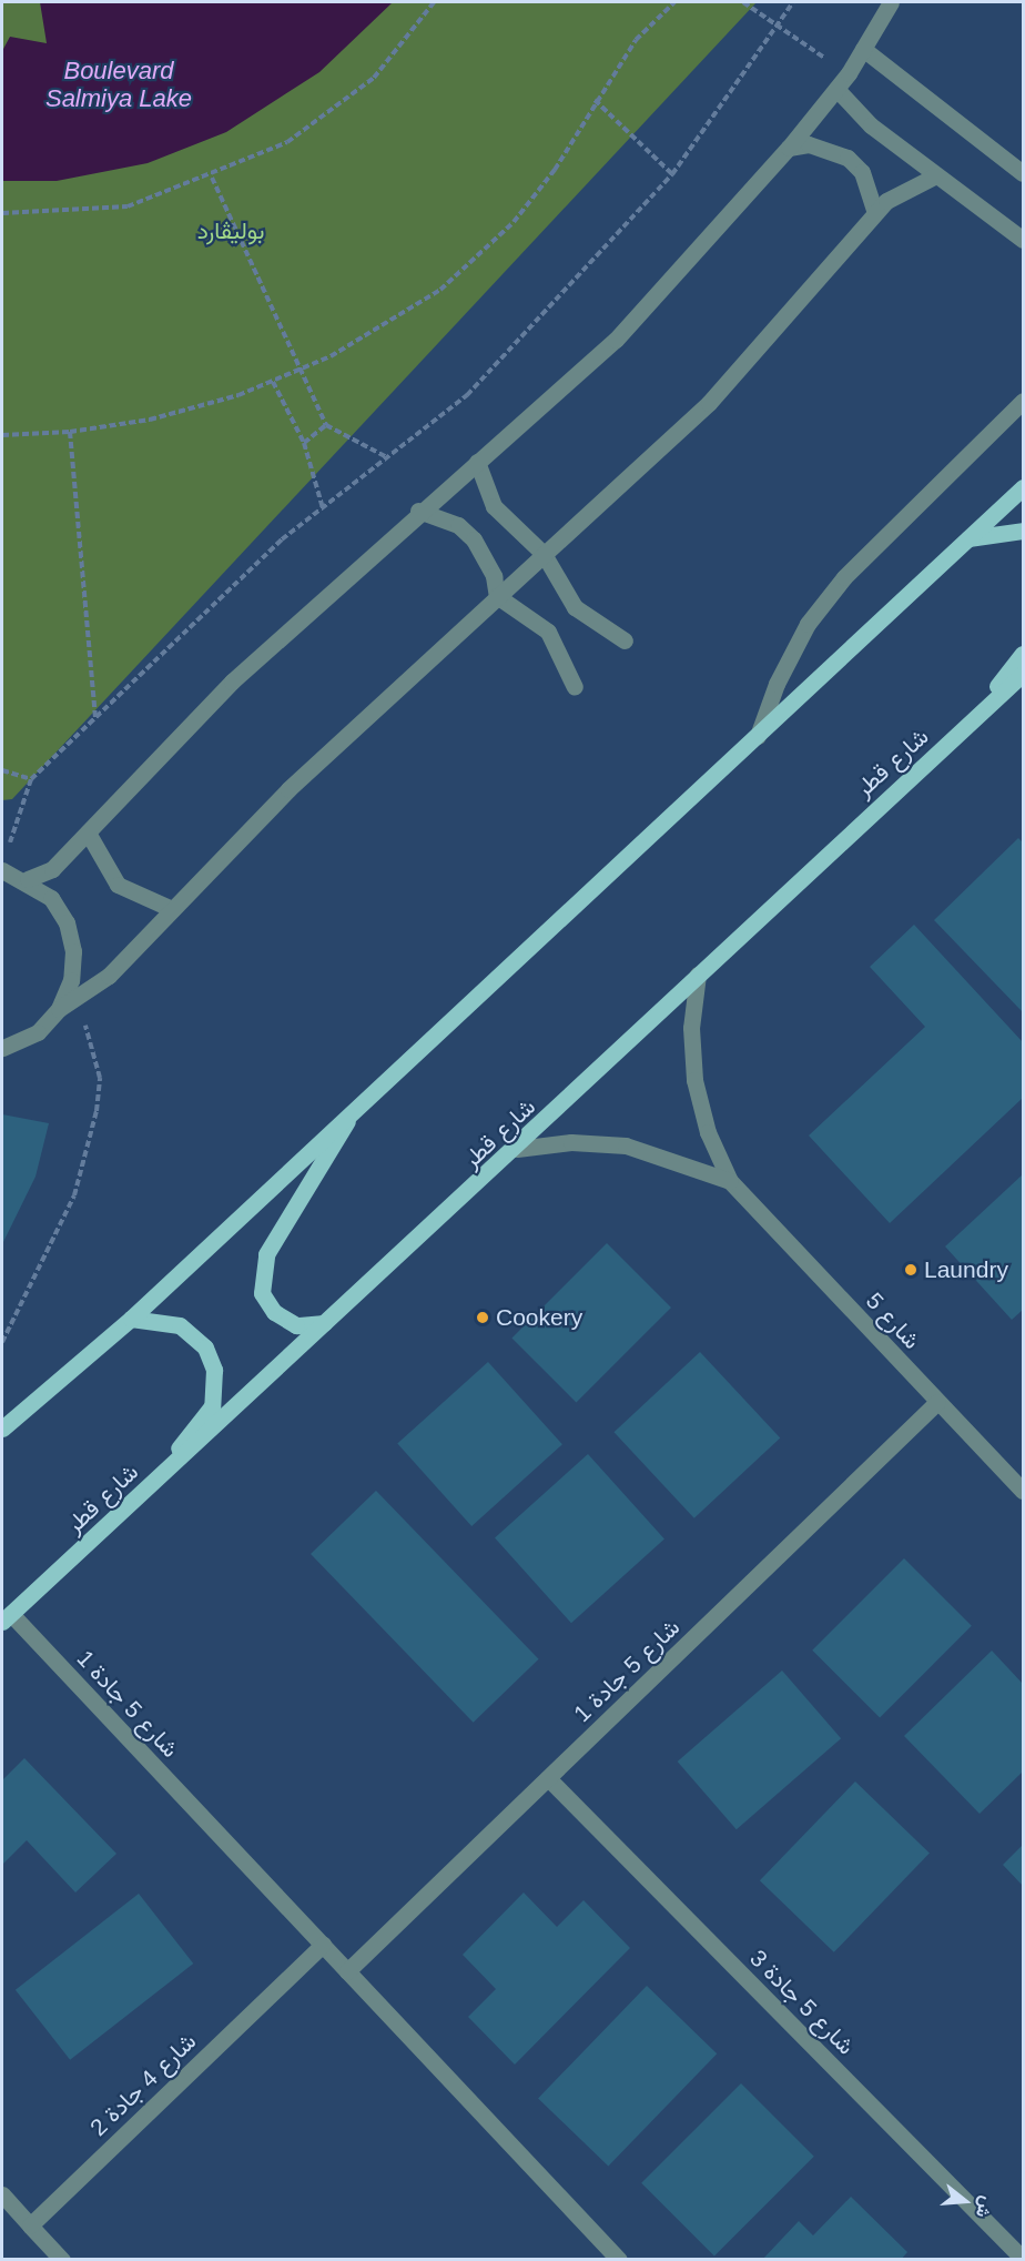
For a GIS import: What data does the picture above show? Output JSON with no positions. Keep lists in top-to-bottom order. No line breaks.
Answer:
{"streets":{"main road":["شارع قطر"],"street":["شارع 5","شارع 5 جادة 1","شارع 5 جادة 3","شارع 4 جادة 2"]},"crossings":[["شارع قطر","شارع 5"],["شارع قطر","شارع 5 جادة 1"],["شارع 5","شارع 5 جادة 1"],["شارع 5 جادة 1","شارع 5 جادة 3"],["شارع 5 جادة 1","شارع 4 جادة 2"]],"water":["Boulevard Salmiya Lake"],"parks":["بوليڤارد"],"places":["Laundry","Cookery"],"north":"right"}
